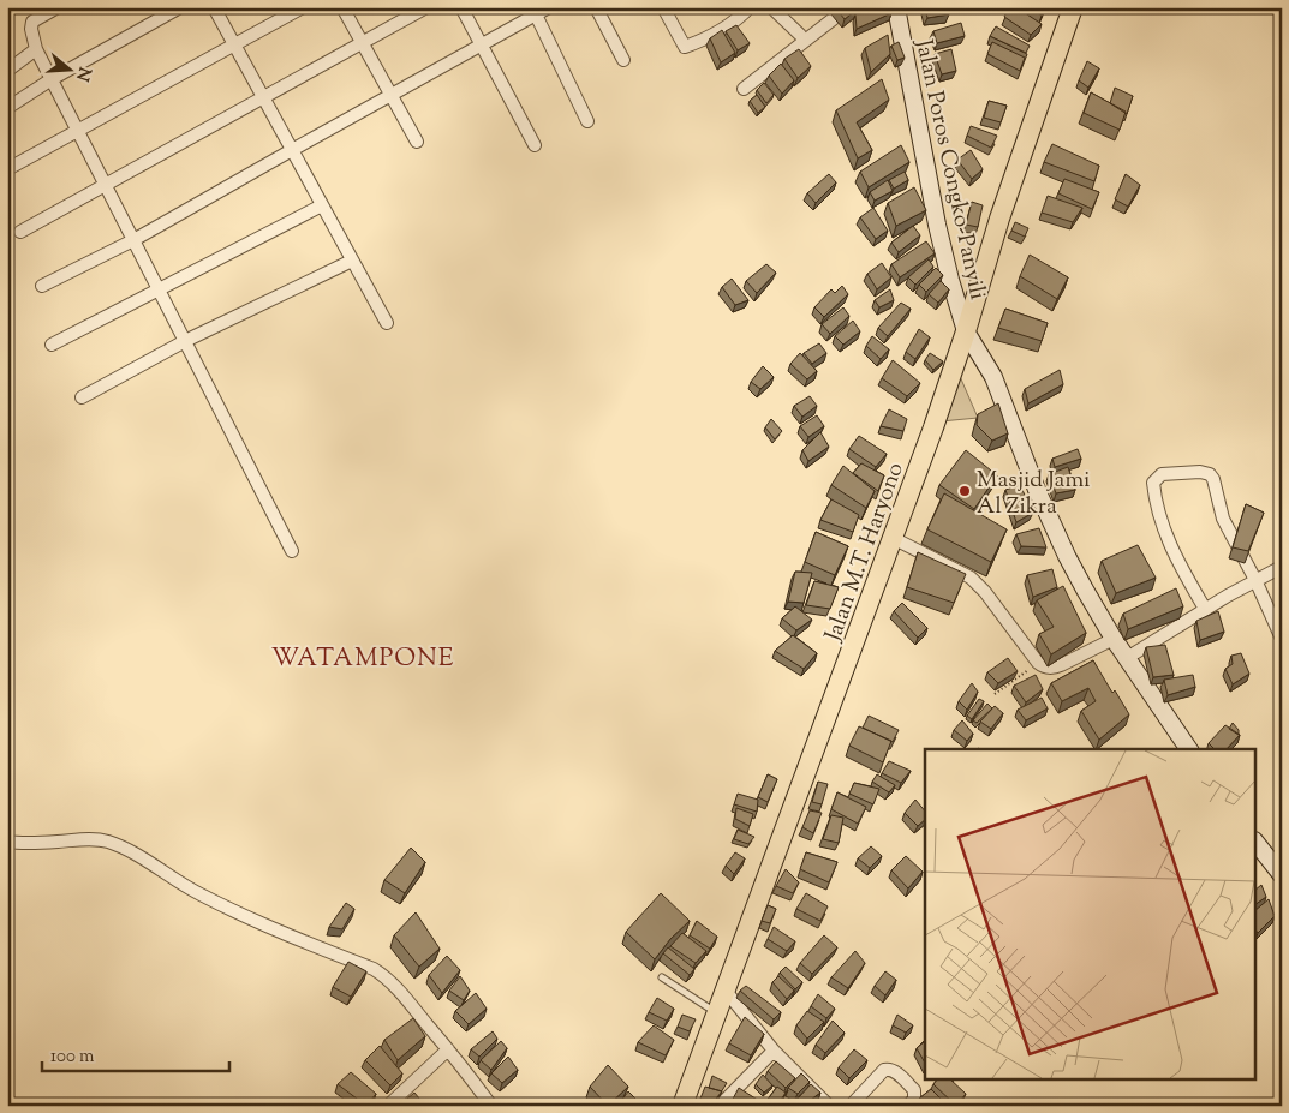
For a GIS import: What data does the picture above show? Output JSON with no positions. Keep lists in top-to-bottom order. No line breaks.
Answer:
{"streets":{"highway":["Jalan M.T. Haryono"],"main road":["Jalan Poros Congko-Panyili"]},"crossings":[["Jalan Poros Congko-Panyili","Jalan M.T. Haryono"]],"districts":["WATAMPONE"],"places":["Masjid Jami Al Zikra"],"scale_bar":"100 m","north":"right"}
